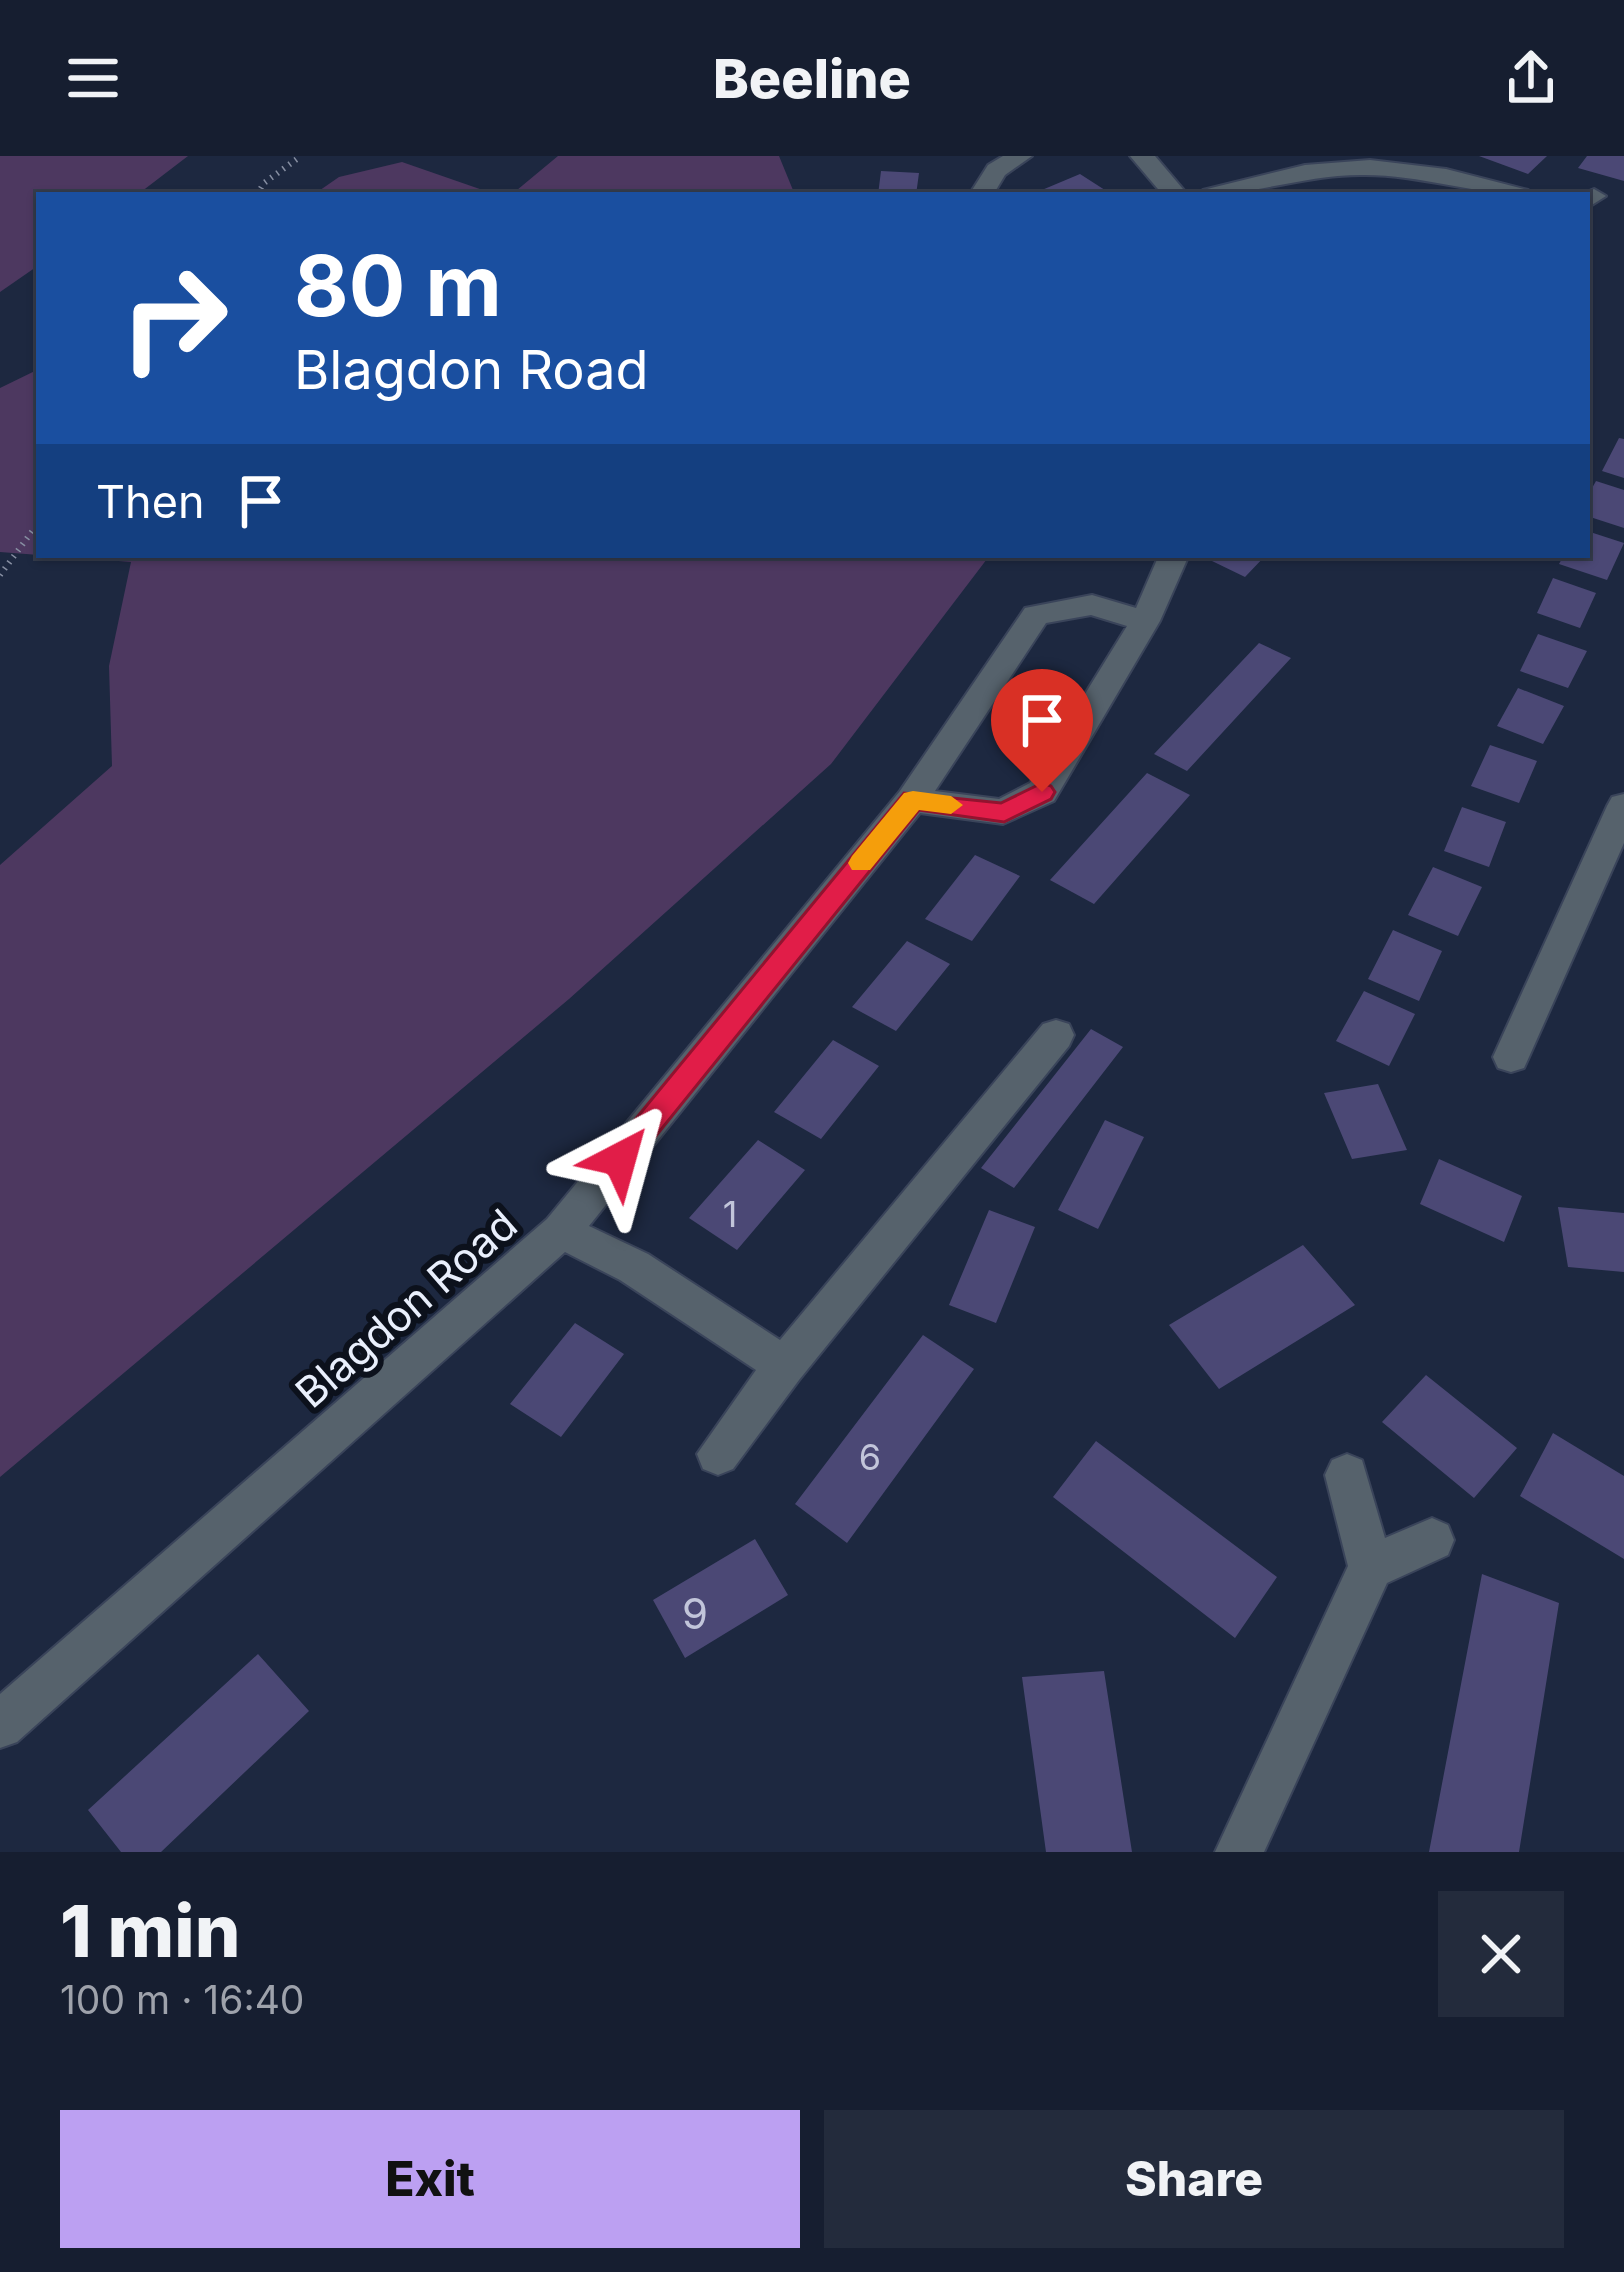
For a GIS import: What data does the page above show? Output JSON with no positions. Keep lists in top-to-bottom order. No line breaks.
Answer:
{"streets":{"street":["Blagdon Road"]},"house_numbers":["1","6","9"],"page":{"header":"Beeline","turn":["80 m","Blagdon Road"],"then":"Then","heading":["1 min","100 m · 16:40"],"buttons":["Exit","Share"]}}
